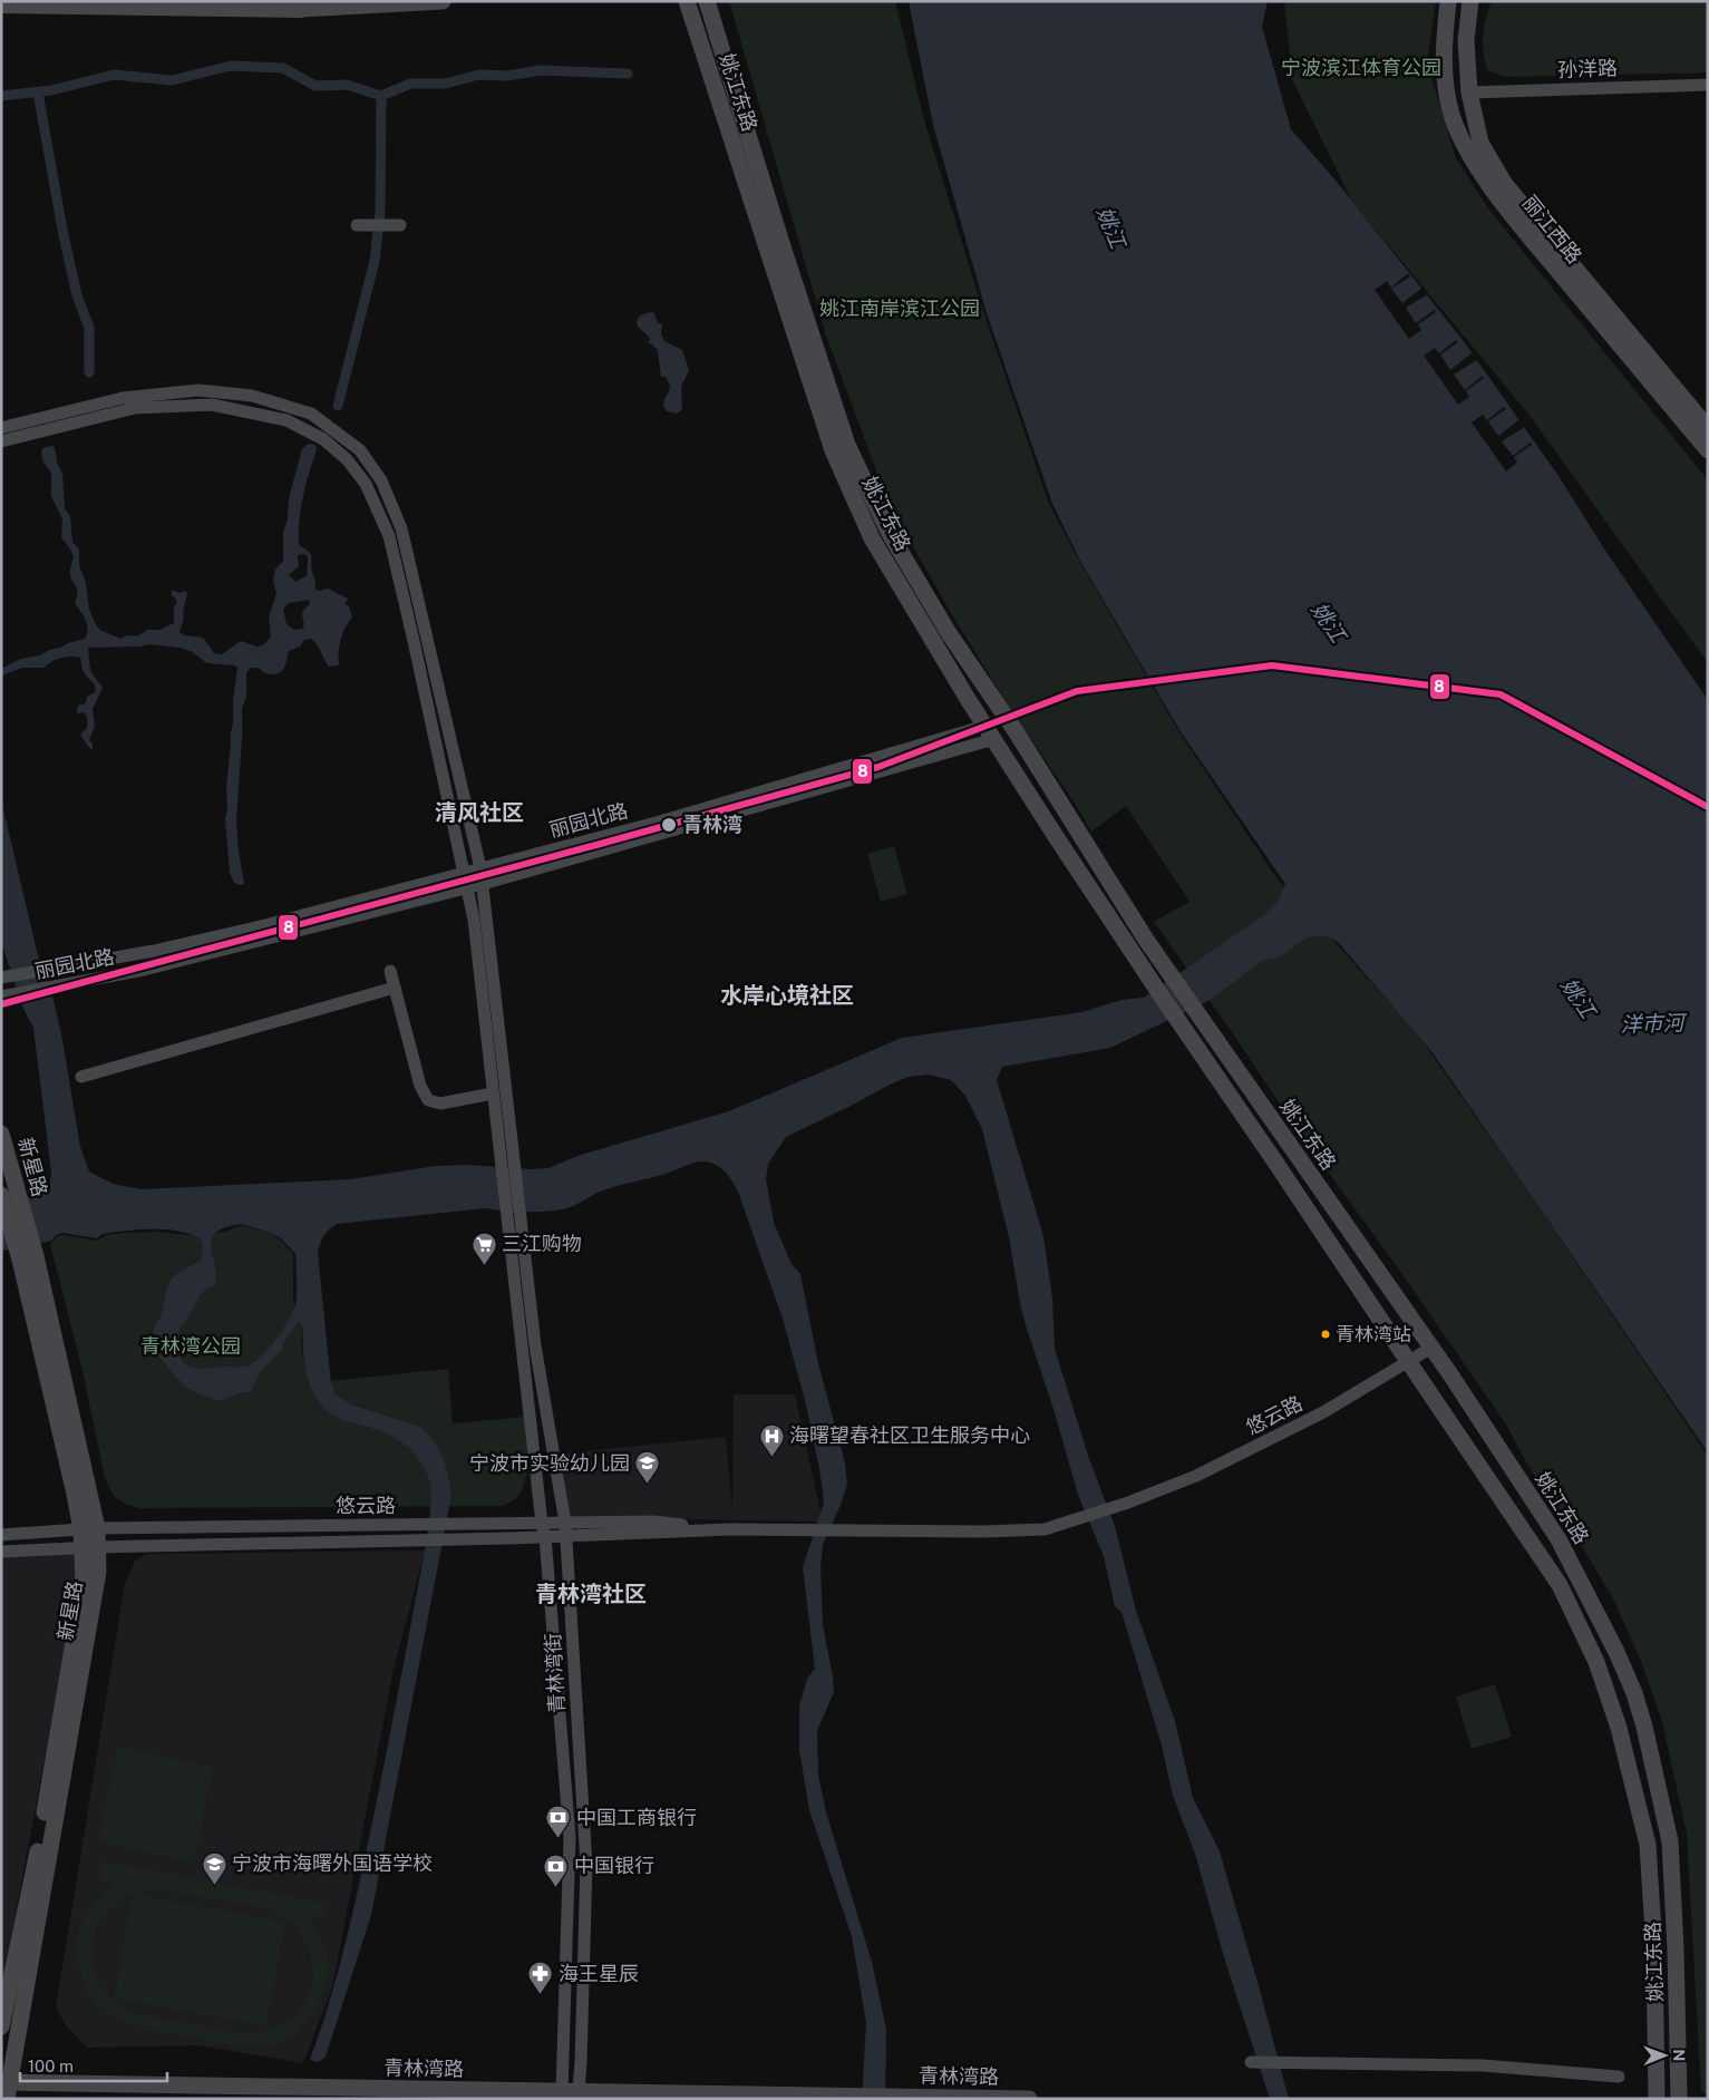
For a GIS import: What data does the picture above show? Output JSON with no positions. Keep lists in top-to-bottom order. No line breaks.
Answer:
{"streets":{"main road":["姚江东路","丽江西路","新星路","青林湾路"],"street":["孙洋路","丽园北路","悠云路","青林湾街"]},"crossings":[["孙洋路","丽江西路"],["姚江东路","丽园北路"],["姚江东路","悠云路"],["丽园北路","青林湾街"],["新星路","悠云路"],["新星路","青林湾路"],["悠云路","青林湾街"],["青林湾街","青林湾路"]],"districts":["清风社区","水岸心境社区","青林湾社区"],"water":["姚江","洋市河"],"parks":["宁波滨江体育公园","姚江南岸滨江公园","青林湾公园"],"places":{"other":["青林湾","青林湾站"],"supermarket":["三江购物"],"hospital":["海曙望春社区卫生服务中心"],"school or university":["宁波市实验幼儿园","宁波市海曙外国语学校"],"bank":["中国工商银行","中国银行"],"pharmacy":["海王星辰"]},"lines":["transit line 8"],"scale_bar":"100 m","north":"right"}
